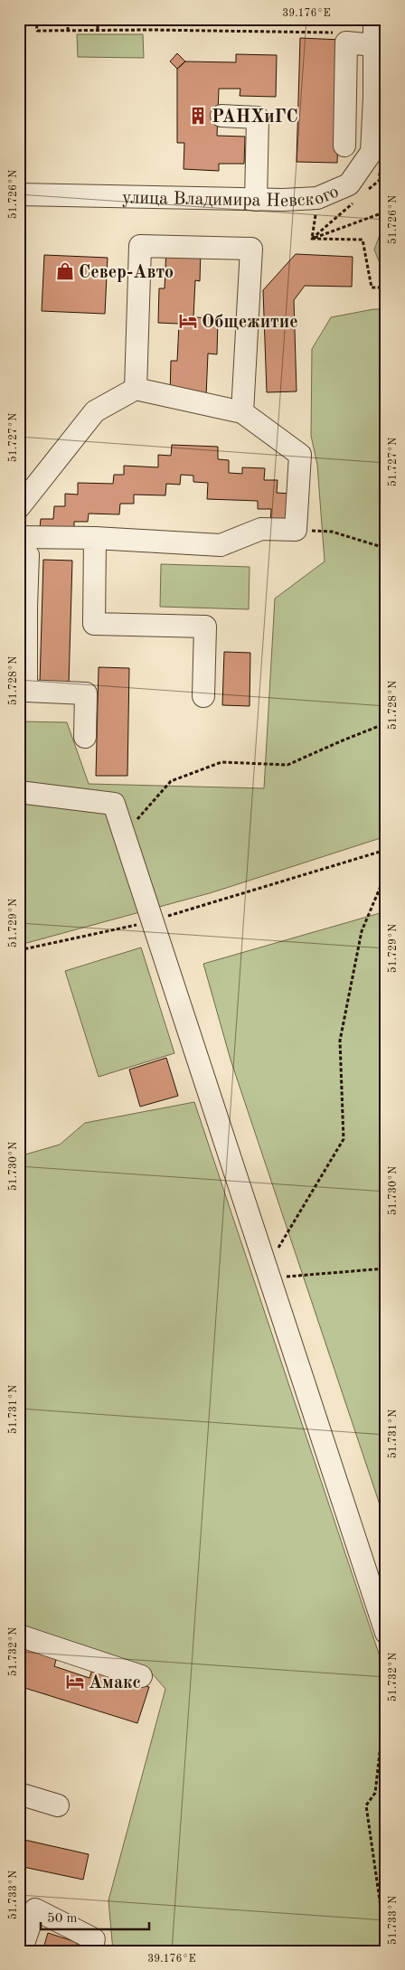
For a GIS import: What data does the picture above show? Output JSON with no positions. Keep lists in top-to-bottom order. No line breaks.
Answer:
{"streets":{"street":["улица Владимира Невского"]},"places":{"building":["РАНХиГС"],"shop":["Север-Авто"],"hotel":["Общежитие","Амакс"]},"scale_bar":"50 m","coordinates":["39.176°E","51.726°N","51.727°N","51.728°N","51.729°N","51.730°N","51.731°N","51.732°N","51.733°N"]}
